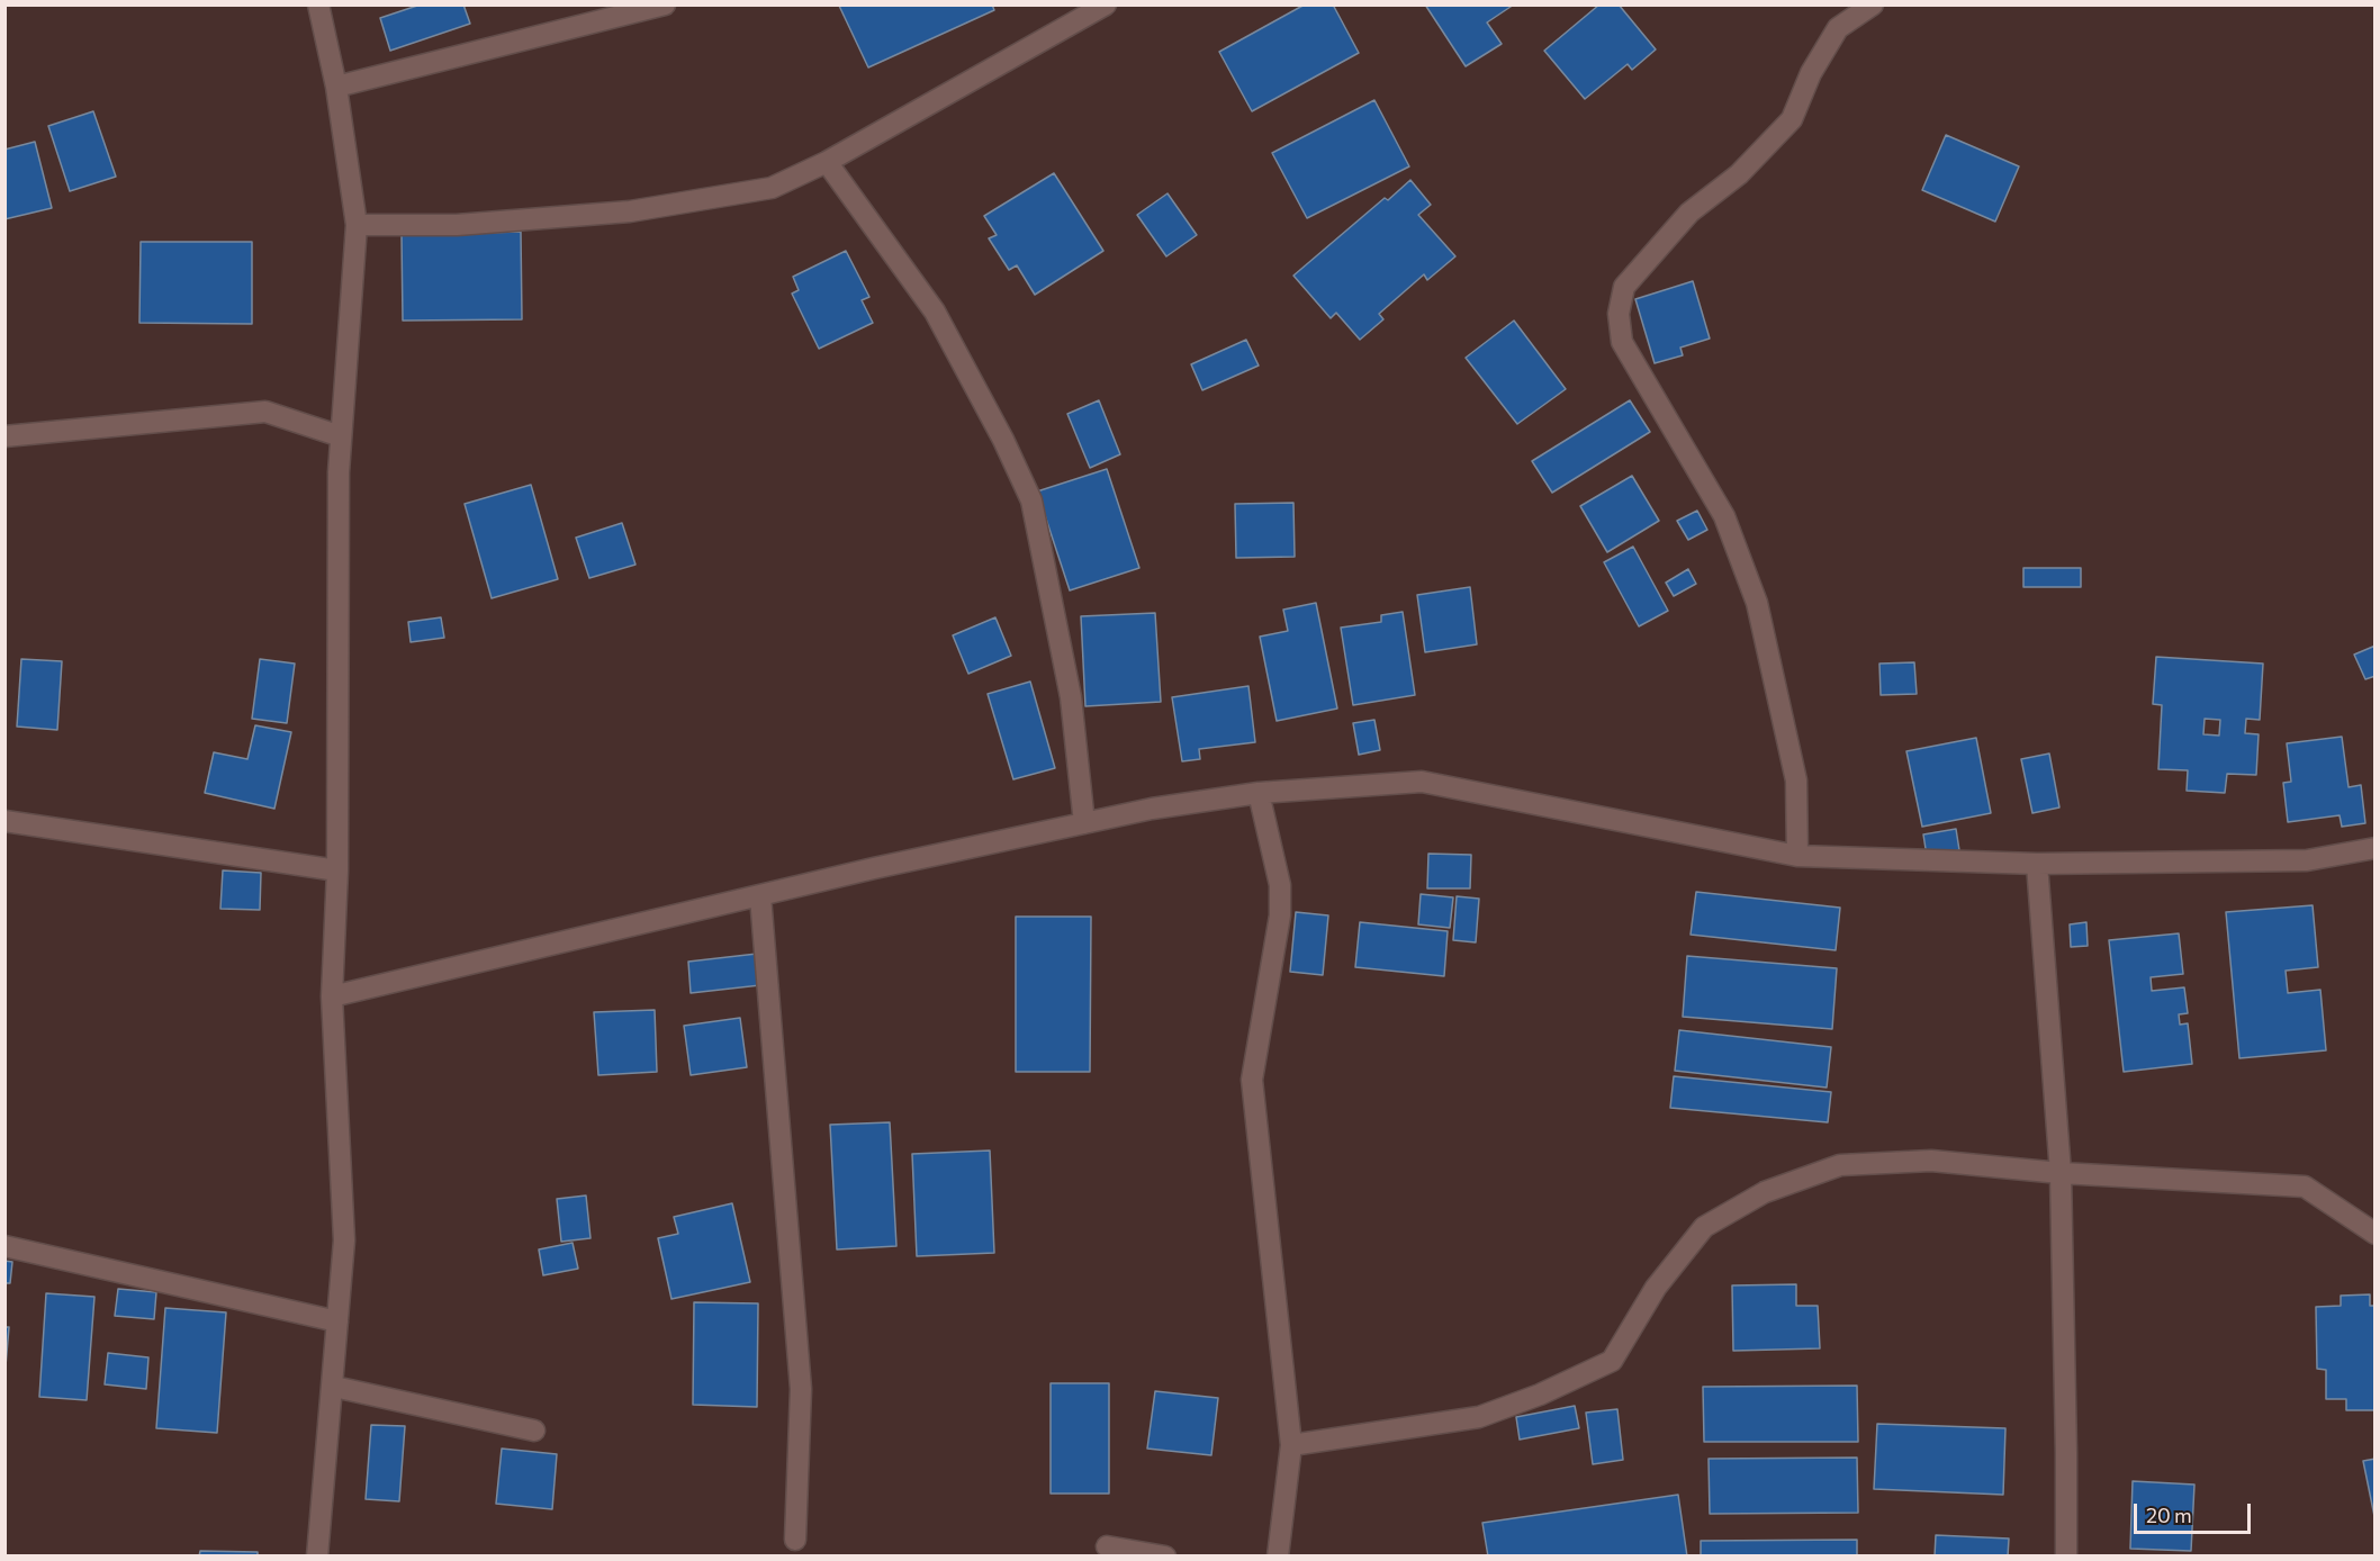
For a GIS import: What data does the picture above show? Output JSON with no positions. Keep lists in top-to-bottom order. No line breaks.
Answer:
{"scale_bar":"20 m"}
